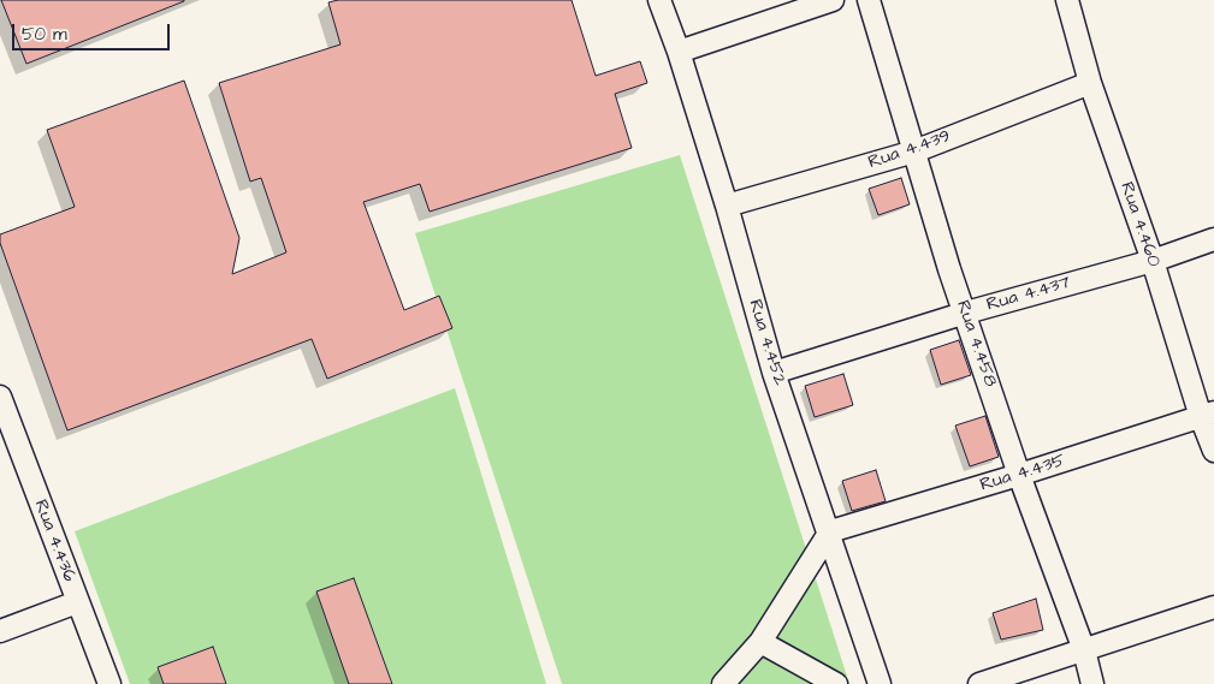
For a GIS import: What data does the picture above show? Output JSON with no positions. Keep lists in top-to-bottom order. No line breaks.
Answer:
{"streets":{"street":["Rua 4.439","Rua 4.460","Rua 4.437","Rua 4.452","Rua 4.458","Rua 4.435","Rua 4.436"]},"crossings":[["Rua 4.439","Rua 4.460"],["Rua 4.439","Rua 4.452"],["Rua 4.439","Rua 4.458"],["Rua 4.460","Rua 4.437"],["Rua 4.460","Rua 4.435"],["Rua 4.437","Rua 4.452"],["Rua 4.437","Rua 4.458"],["Rua 4.452","Rua 4.435"],["Rua 4.458","Rua 4.435"]],"scale_bar":"50 m"}
